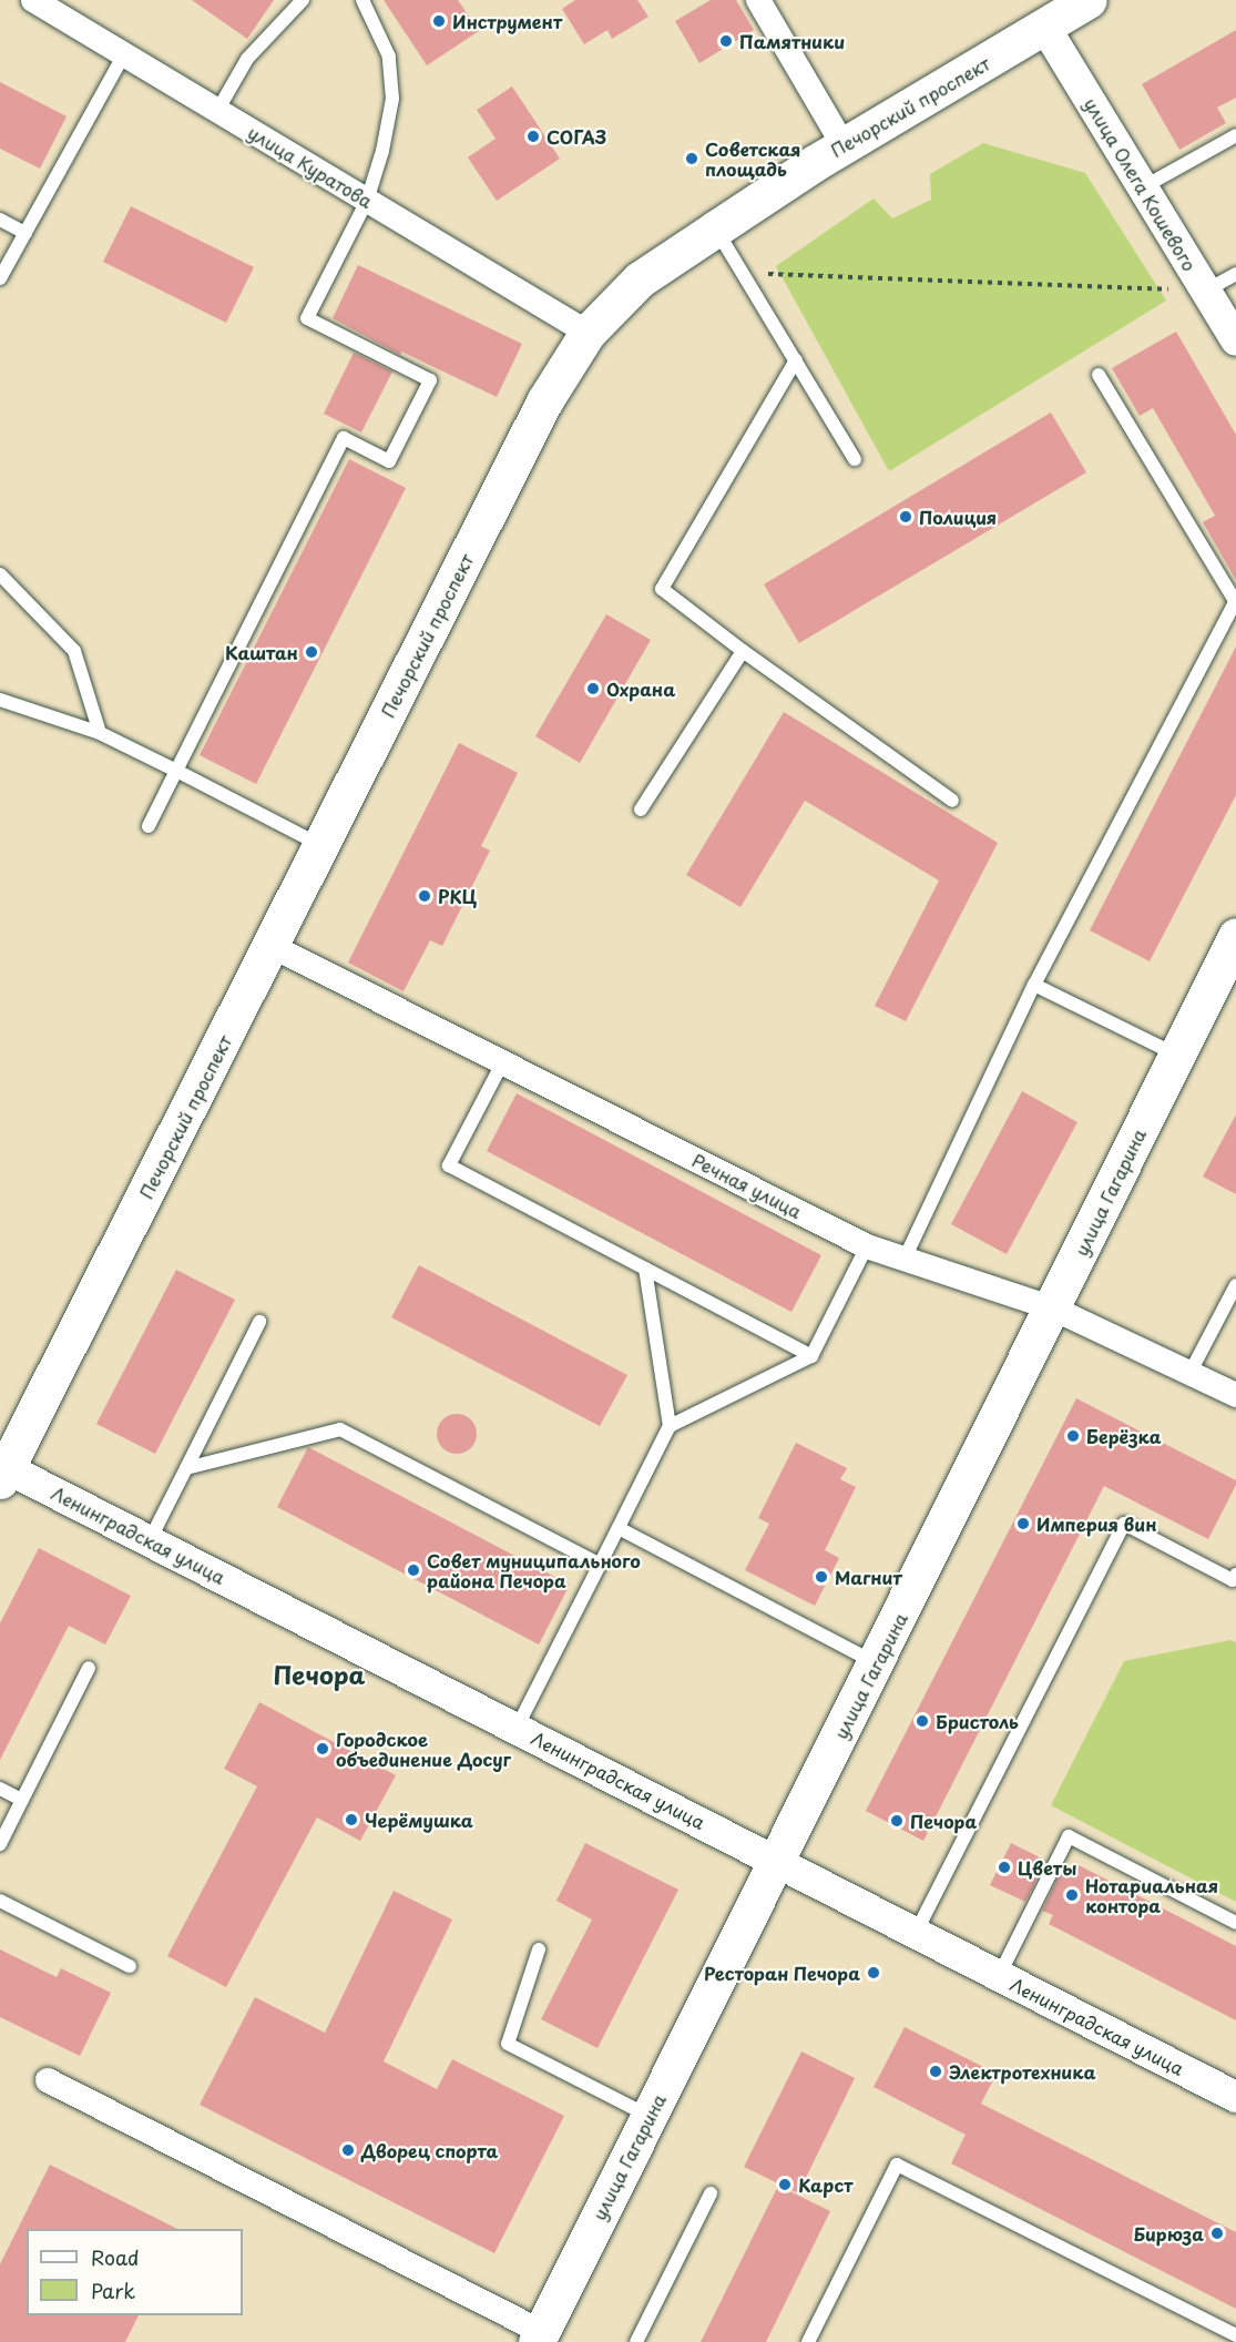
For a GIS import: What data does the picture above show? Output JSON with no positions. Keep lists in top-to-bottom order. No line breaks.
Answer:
{"streets":{"main road":["Печорский проспект","улица Гагарина"],"street":["улица Куратова","улица Олега Кошевого","Речная улица","Ленинградская улица"]},"crossings":[["Печорский проспект","улица Куратова"],["Печорский проспект","улица Олега Кошевого"],["Печорский проспект","Речная улица"],["Печорский проспект","Ленинградская улица"],["Речная улица","улица Гагарина"],["улица Гагарина","Ленинградская улица"]],"districts":["Печора"],"places":["Инструмент","Памятники","СОГАЗ","Советская площадь","Полиция","Каштан","Охрана","РКЦ","Берёзка","Империя вин","Совет муниципального района Печора","Магнит","Бристоль","Городское объединение Досуг","Черёмушка","Печора","Цветы","Нотариальная контора","Ресторан Печора","Электротехника","Дворец спорта","Карст","Бирюза"],"legend":["Road","Park"]}
